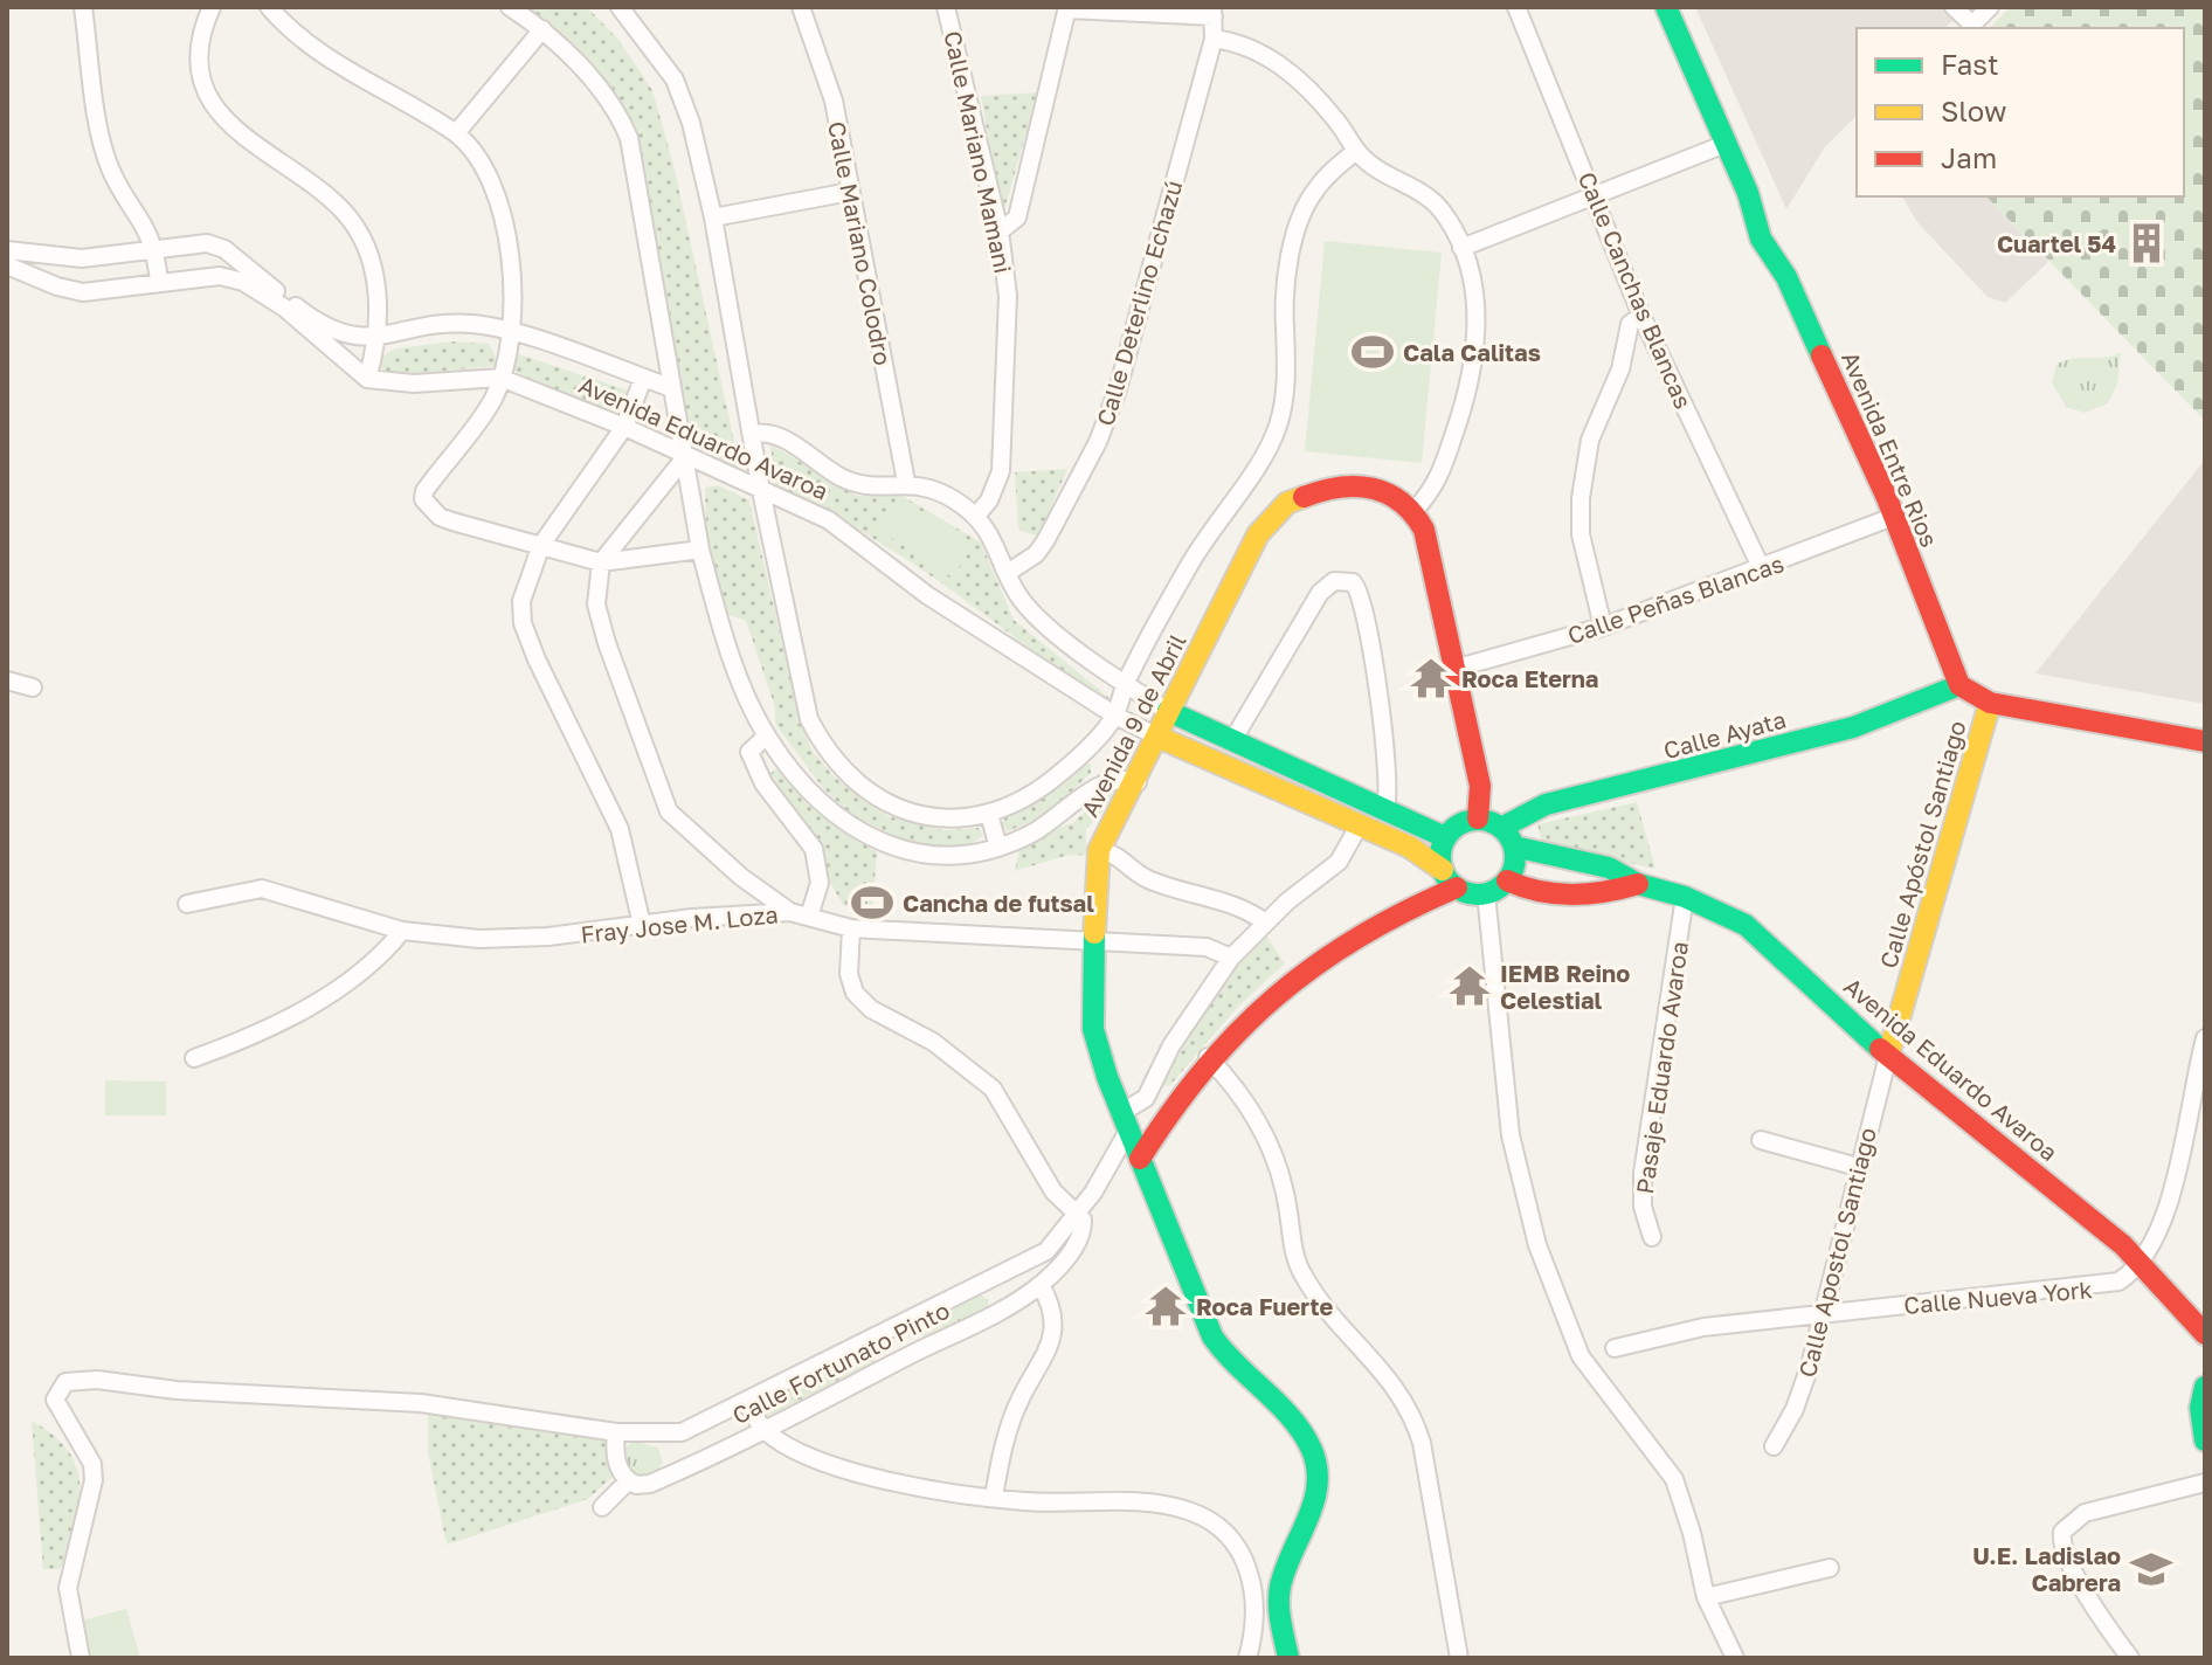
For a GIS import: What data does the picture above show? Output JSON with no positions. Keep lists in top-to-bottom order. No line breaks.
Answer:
{"streets":{"main road":["Avenida Eduardo Avaroa","Avenida Entre Rios","Avenida 9 de Abril","Calle Ayata","Calle Apóstol Santiago"],"street":["Calle Mariano Mamani","Calle Mariano Colodro","Calle Canchas Blancas","Calle Deterlino Echazú","Calle Peñas Blancas","Fray Jose M. Loza","Pasaje Eduardo Avaroa","Calle Apostol Santiago","Calle Nueva York","Calle Fortunato Pinto"]},"crossings":[["Calle Mariano Mamani","Avenida Eduardo Avaroa"],["Calle Mariano Colodro","Avenida Eduardo Avaroa"],["Calle Canchas Blancas","Calle Peñas Blancas"],["Calle Deterlino Echazú","Avenida Eduardo Avaroa"],["Avenida Eduardo Avaroa","Avenida 9 de Abril"],["Avenida Eduardo Avaroa","Calle Ayata"],["Avenida Eduardo Avaroa","Calle Apóstol Santiago"],["Avenida Eduardo Avaroa","Pasaje Eduardo Avaroa"],["Avenida Eduardo Avaroa","Calle Apostol Santiago"],["Avenida Eduardo Avaroa","Calle Nueva York"],["Avenida Eduardo Avaroa","Calle Fortunato Pinto"],["Avenida Entre Rios","Calle Peñas Blancas"],["Avenida Entre Rios","Calle Ayata"],["Avenida 9 de Abril","Fray Jose M. Loza"],["Avenida 9 de Abril","Calle Fortunato Pinto"],["Calle Apóstol Santiago","Calle Apostol Santiago"],["Fray Jose M. Loza","Calle Fortunato Pinto"],["Calle Apostol Santiago","Calle Nueva York"]],"places":{"building":["Cuartel 54"],"sports":["Cala Calitas","Cancha de futsal"],"temple":["Roca Eterna","IEMB Reino Celestial","Roca Fuerte"],"school or university":["U.E. Ladislao Cabrera"]},"legend":["Fast","Slow","Jam"]}
